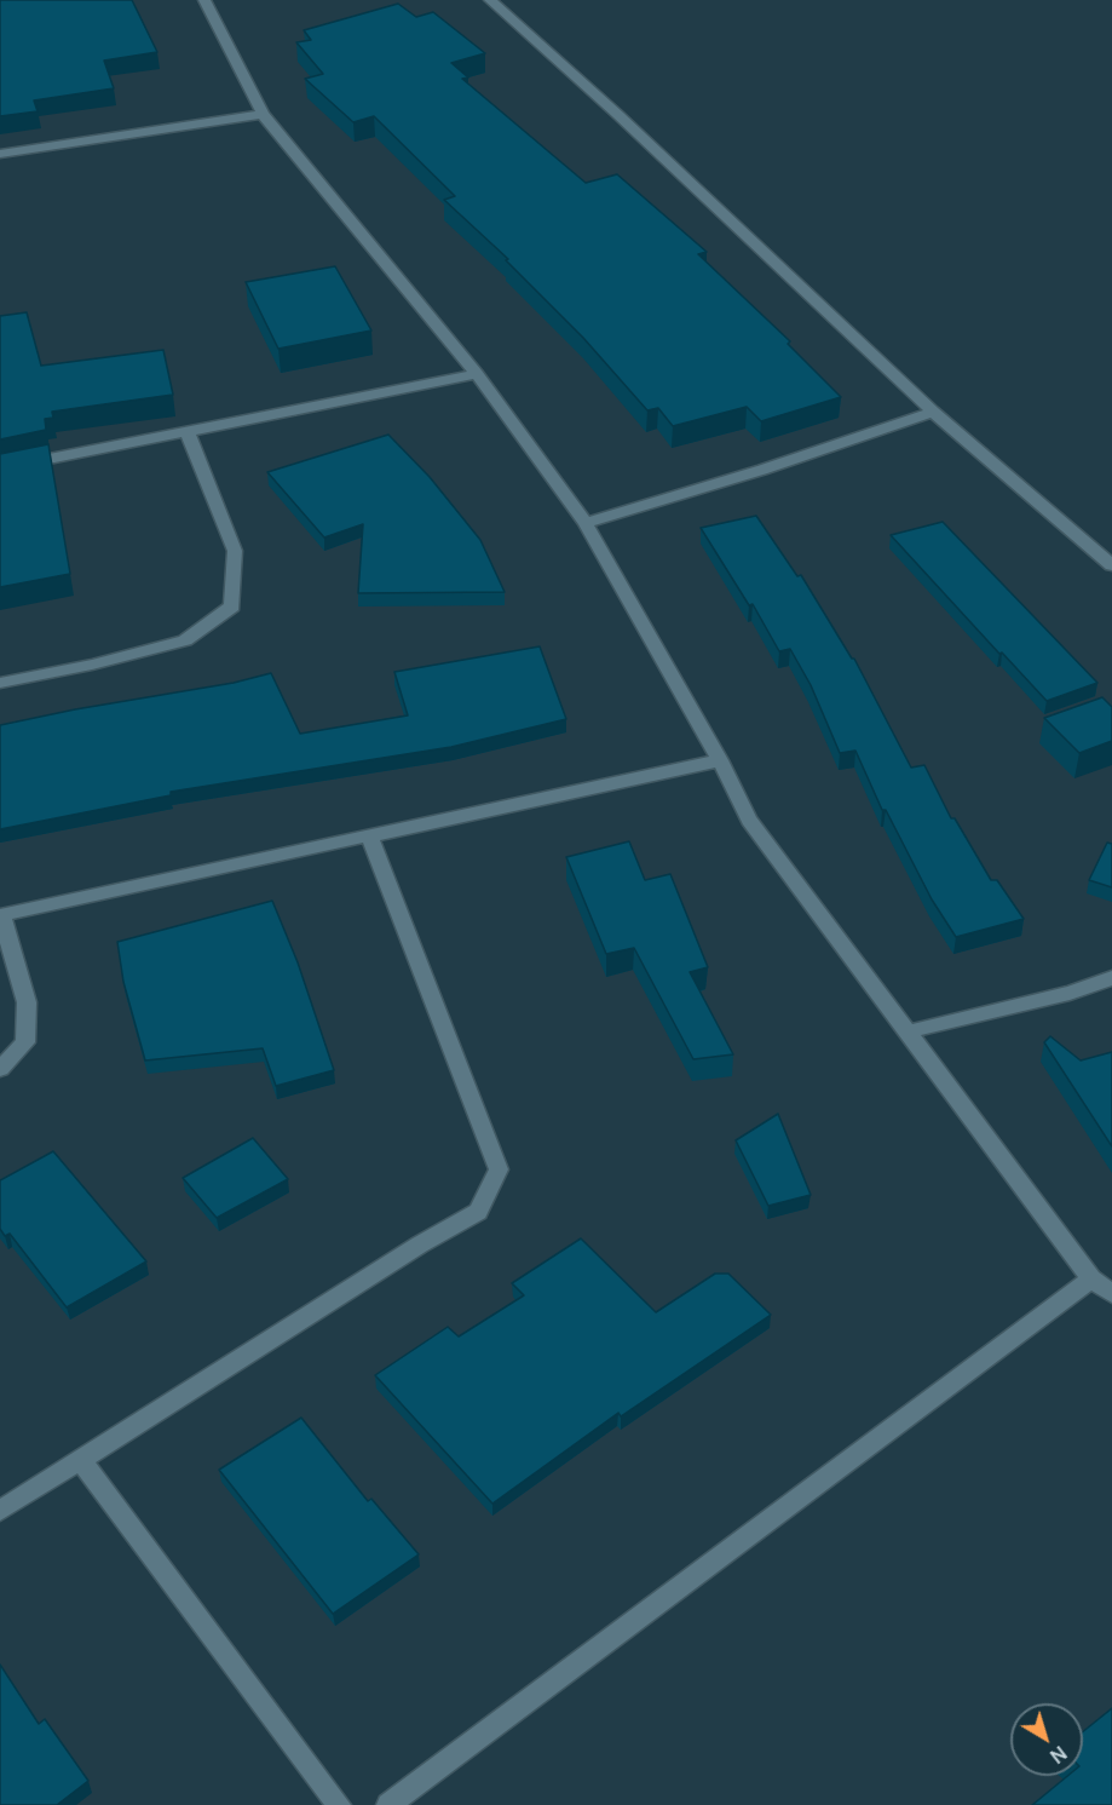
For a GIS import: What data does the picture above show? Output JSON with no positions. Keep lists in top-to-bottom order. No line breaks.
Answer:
{"north":"bottom right"}
